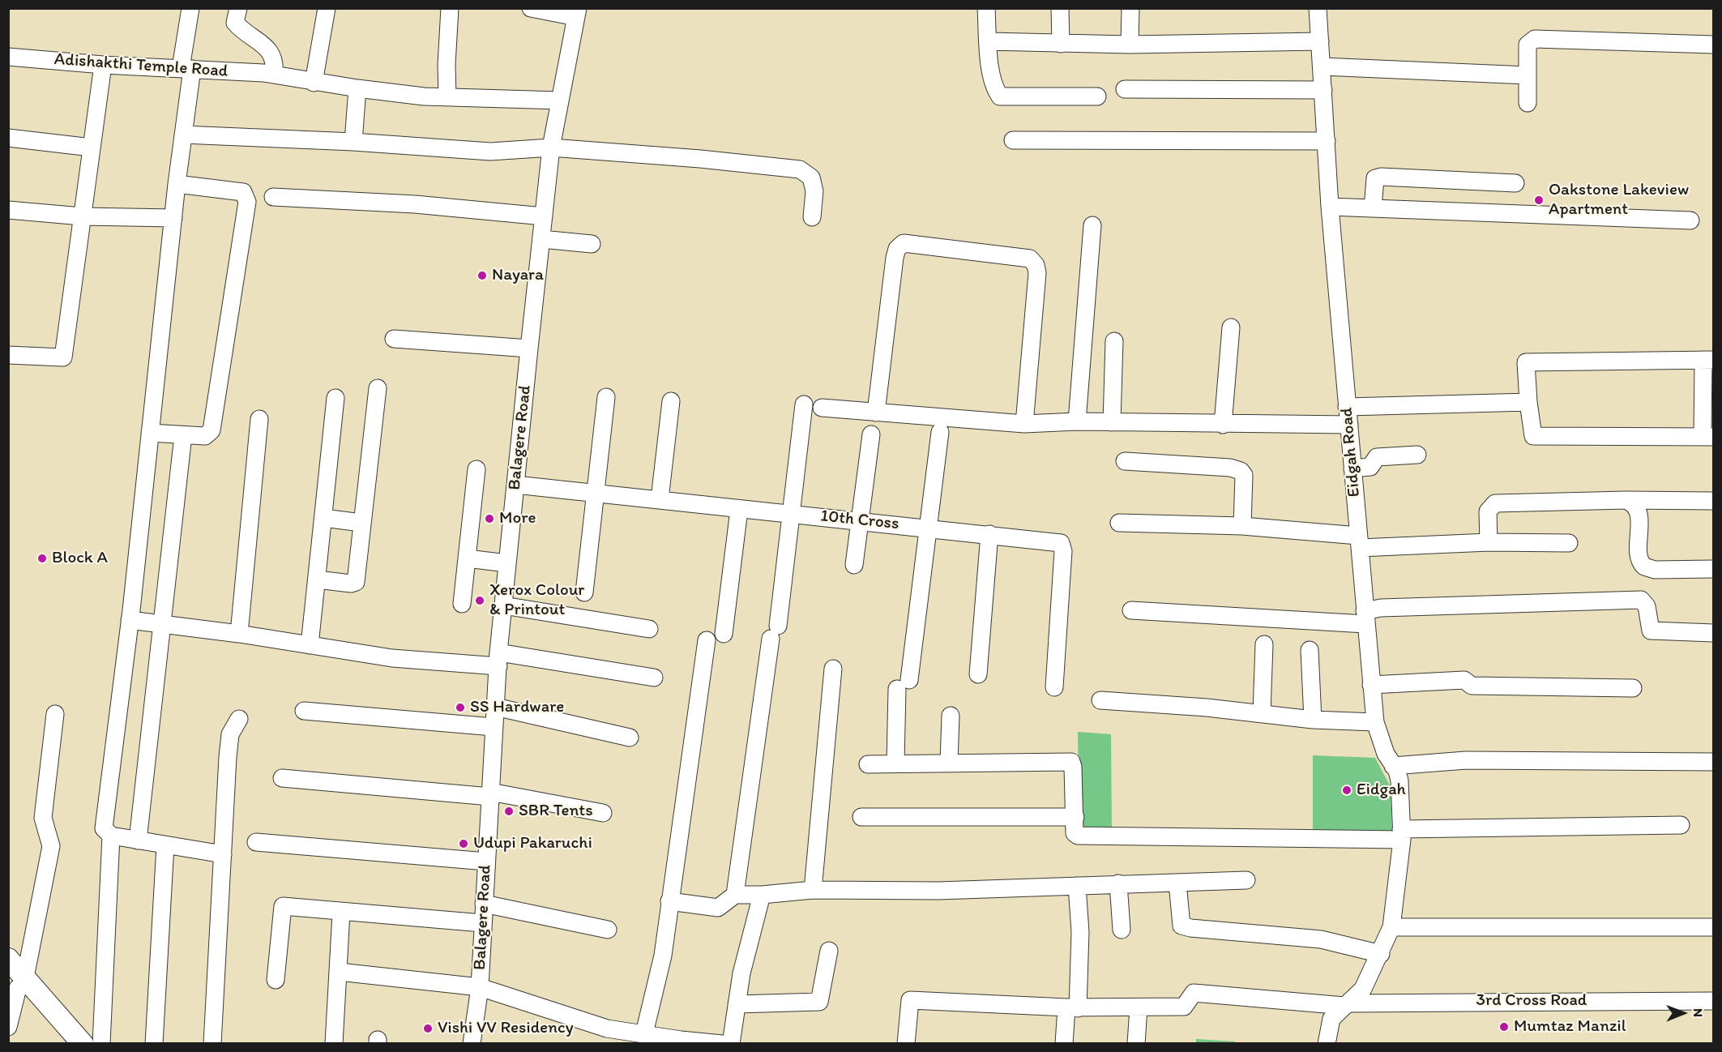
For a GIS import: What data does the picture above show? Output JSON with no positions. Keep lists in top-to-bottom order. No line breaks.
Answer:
{"streets":{"street":["Adishakthi Temple Road","Balagere Road","Eidgah Road","10th Cross","3rd Cross Road"]},"crossings":[["Adishakthi Temple Road","Balagere Road"],["Balagere Road","10th Cross"],["Eidgah Road","3rd Cross Road"]],"places":["Oakstone Lakeview Apartment","Nayara","More","Block A","Xerox Colour & Printout","SS Hardware","Eidgah","SBR Tents","Udupi Pakaruchi","Mumtaz Manzil","Vishi VV Residency"],"north":"right"}
